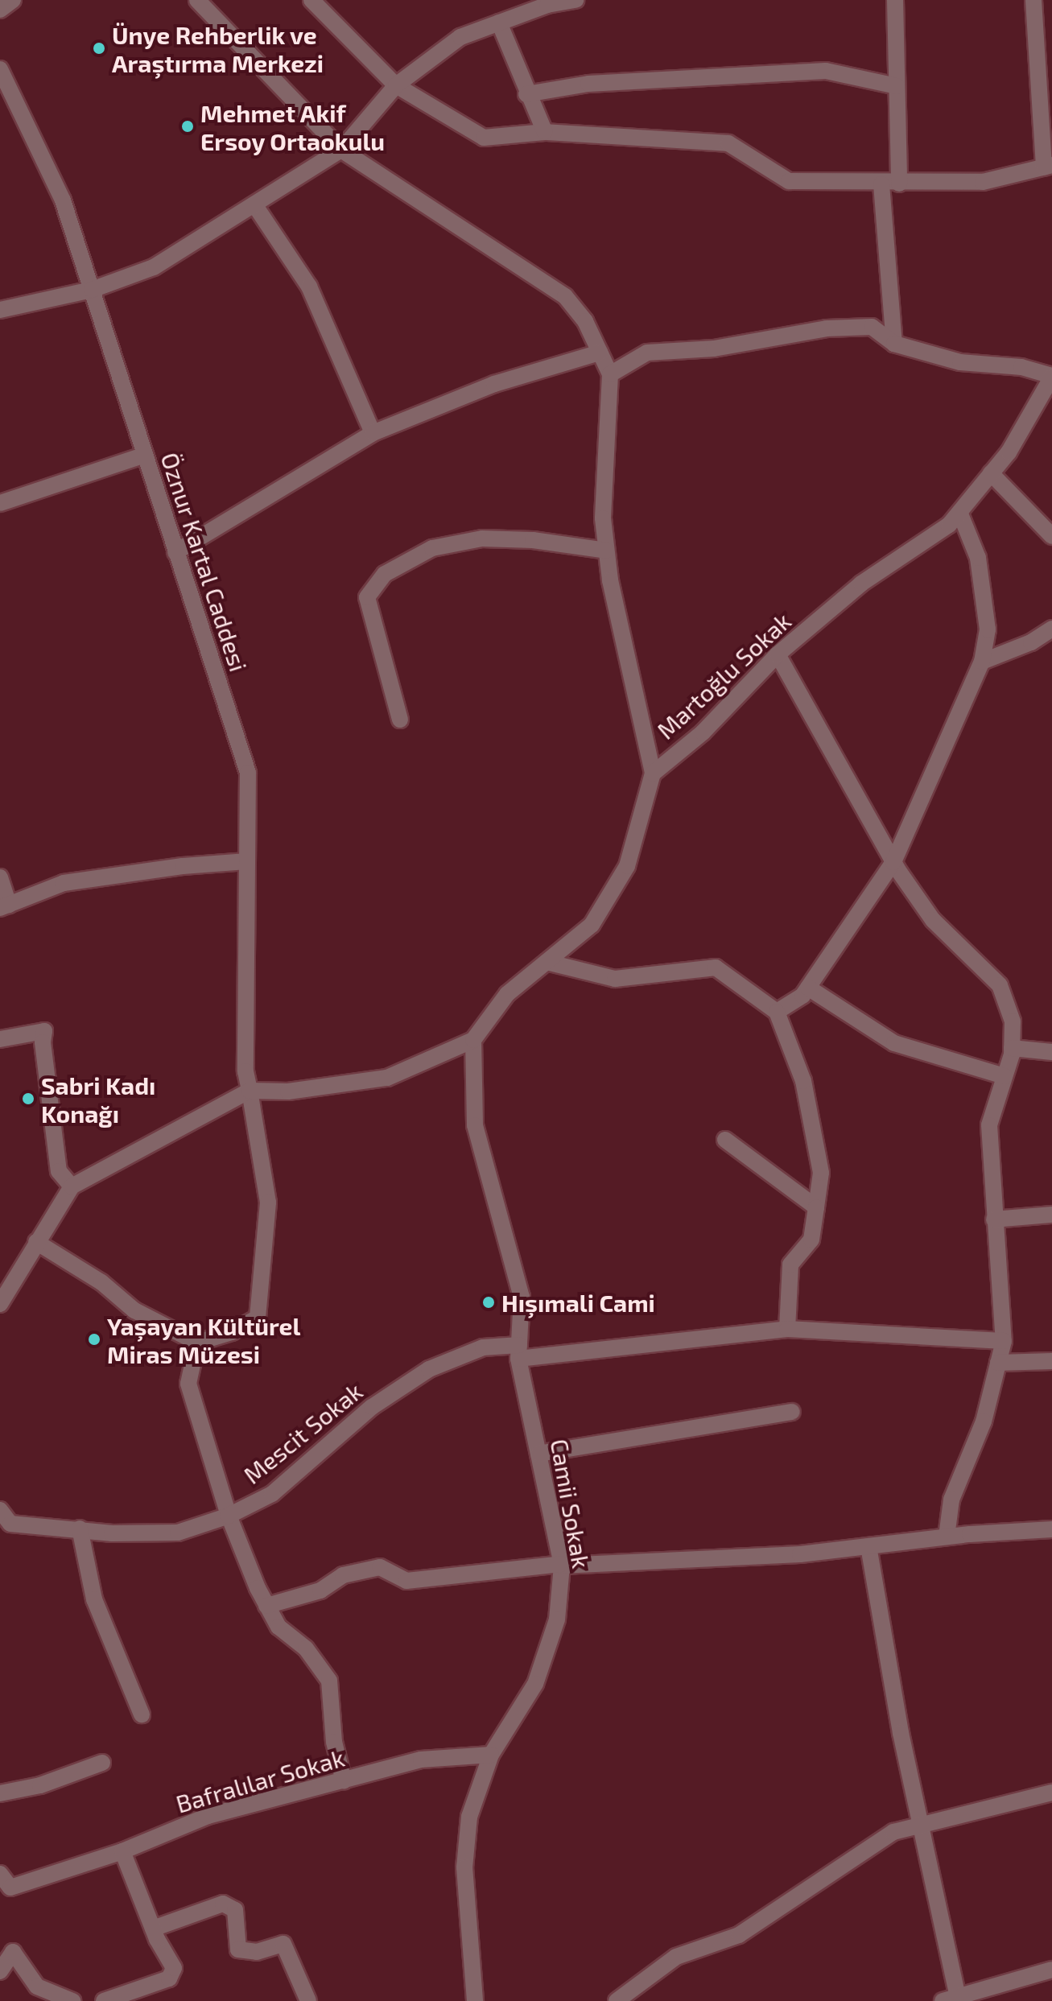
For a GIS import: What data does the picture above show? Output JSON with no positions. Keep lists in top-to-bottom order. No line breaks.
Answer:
{"streets":{"street":["Öznur Kartal Caddesi","Martoğlu Sokak","Mescit Sokak","Camii Sokak","Bafralılar Sokak"]},"crossings":[["Martoğlu Sokak","Camii Sokak"],["Mescit Sokak","Camii Sokak"],["Camii Sokak","Bafralılar Sokak"]],"places":["Ünye Rehberlik ve Araştırma Merkezi","Mehmet Akif Ersoy Ortaokulu","Sabri Kadı Konağı","Hışımali Cami","Yaşayan Kültürel Miras Müzesi"]}
